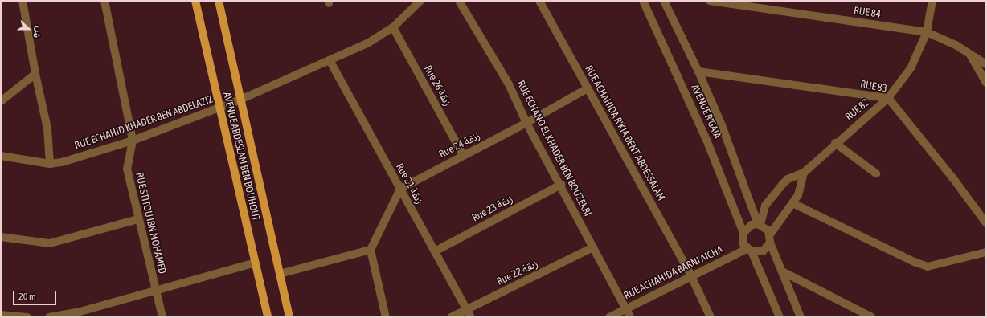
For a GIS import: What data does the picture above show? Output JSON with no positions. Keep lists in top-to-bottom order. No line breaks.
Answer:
{"streets":{"main road":["AVENUE ABDESLAM BEN BOUHOUT"],"street":["RUE 84","Rue 26 زنقة","RUE 83","RUE 82","AVENUE R'GAIA","RUE ECHAHID KHADER BEN ABDELAZIZ","RUE ACHAHIDA R'KIA BENT ABDESSALAM","Rue 24 زنقة","RUE ECHANO EL KHADER BEN BOUZEKRI","Rue 21 زنقة","Rue 23 زنقة","RUE STITOU IBN MOHAMED","Rue 22 زنقة","RUE ACHAHIDA BARNI AICHA"]},"crossings":[["RUE 84","RUE 82"],["Rue 26 زنقة","RUE ECHAHID KHADER BEN ABDELAZIZ"],["Rue 26 زنقة","Rue 24 زنقة"],["RUE 83","RUE 82"],["RUE 83","AVENUE R'GAIA"],["RUE 82","AVENUE R'GAIA"],["RUE 82","RUE ACHAHIDA BARNI AICHA"],["AVENUE R'GAIA","RUE ACHAHIDA BARNI AICHA"],["RUE ECHAHID KHADER BEN ABDELAZIZ","AVENUE ABDESLAM BEN BOUHOUT"],["RUE ECHAHID KHADER BEN ABDELAZIZ","Rue 21 زنقة"],["RUE ECHAHID KHADER BEN ABDELAZIZ","RUE STITOU IBN MOHAMED"],["RUE ACHAHIDA R'KIA BENT ABDESSALAM","Rue 24 زنقة"],["RUE ACHAHIDA R'KIA BENT ABDESSALAM","RUE ACHAHIDA BARNI AICHA"],["Rue 24 زنقة","RUE ECHANO EL KHADER BEN BOUZEKRI"],["Rue 24 زنقة","Rue 21 زنقة"],["RUE ECHANO EL KHADER BEN BOUZEKRI","Rue 23 زنقة"],["RUE ECHANO EL KHADER BEN BOUZEKRI","Rue 22 زنقة"],["RUE ECHANO EL KHADER BEN BOUZEKRI","RUE ACHAHIDA BARNI AICHA"],["Rue 21 زنقة","Rue 23 زنقة"],["Rue 21 زنقة","Rue 22 زنقة"]],"scale_bar":"20 m","north":"right"}
